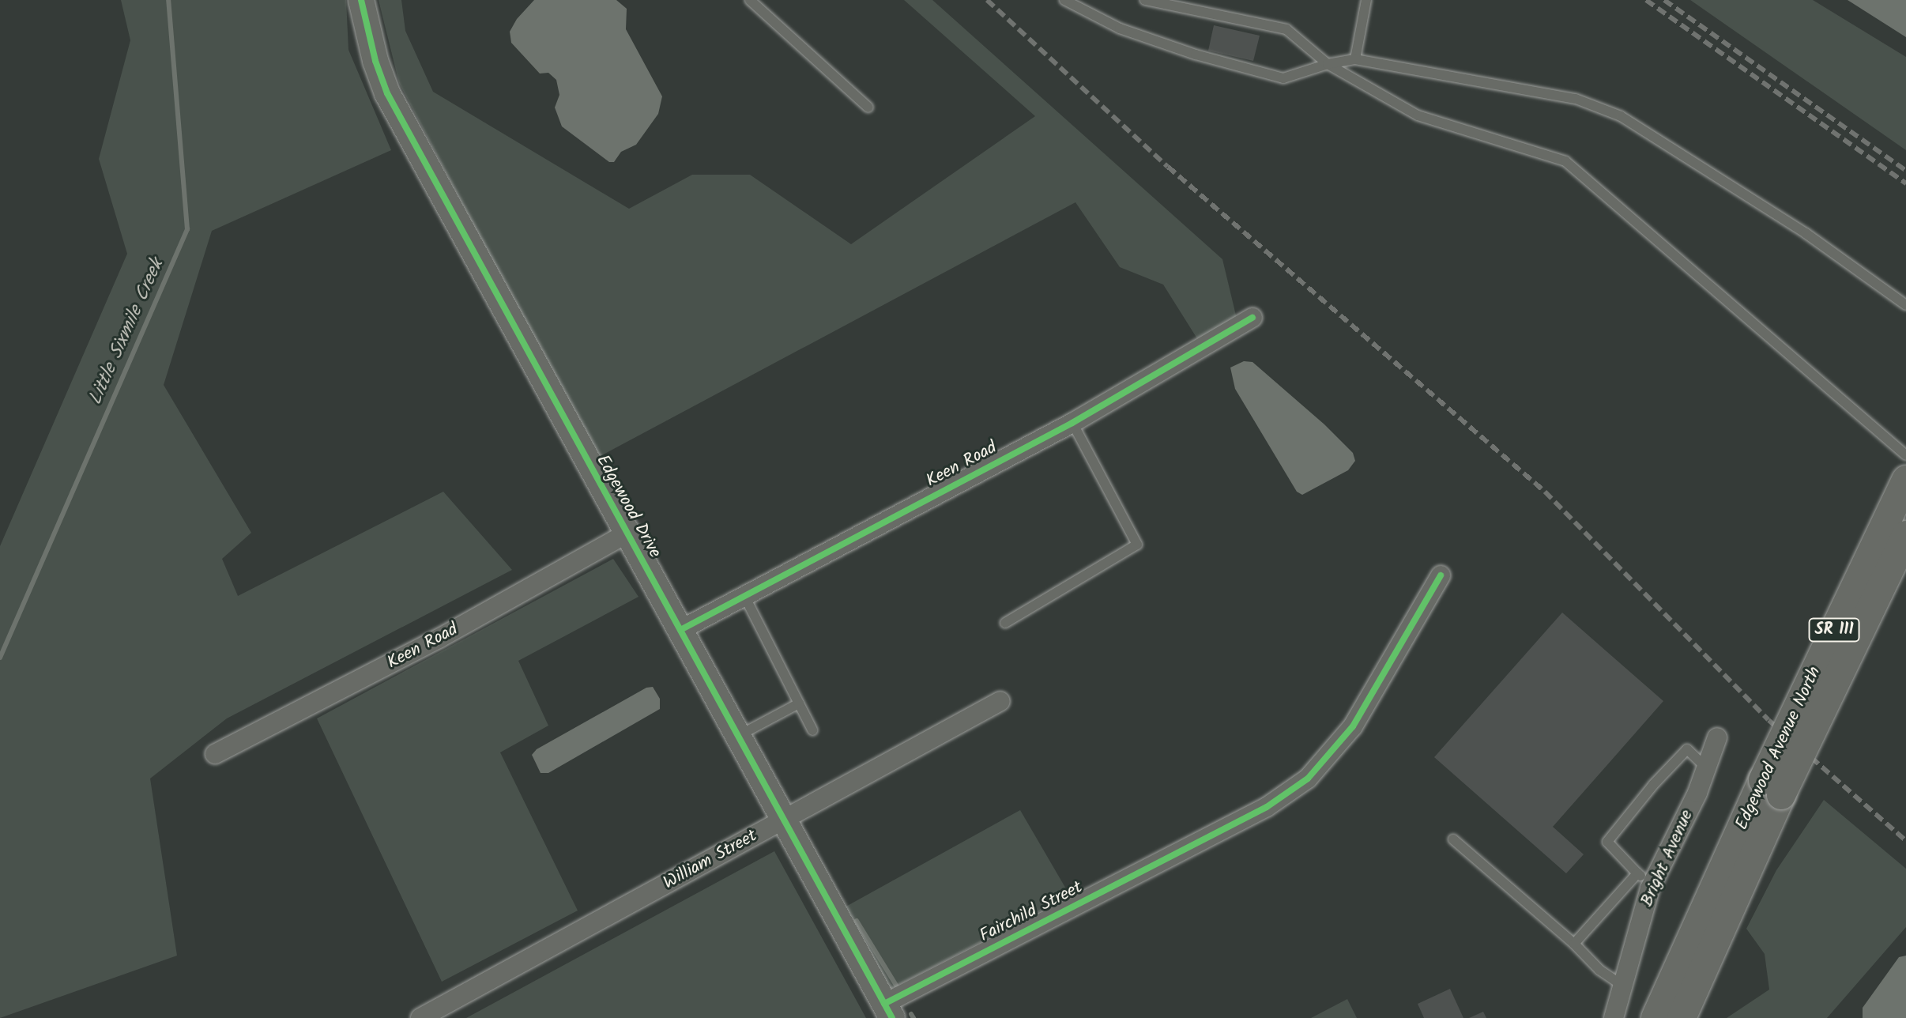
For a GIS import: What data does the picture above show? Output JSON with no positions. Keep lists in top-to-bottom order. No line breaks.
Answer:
{"streets":{"main road":["SR 111","Edgewood Avenue North"],"street":["Keen Road","Edgewood Drive","Bright Avenue","William Street","Fairchild Street"]},"crossings":[["Keen Road","Edgewood Drive"],["Edgewood Drive","William Street"],["Edgewood Drive","Fairchild Street"]],"water":["Little Sixmile Creek"]}
